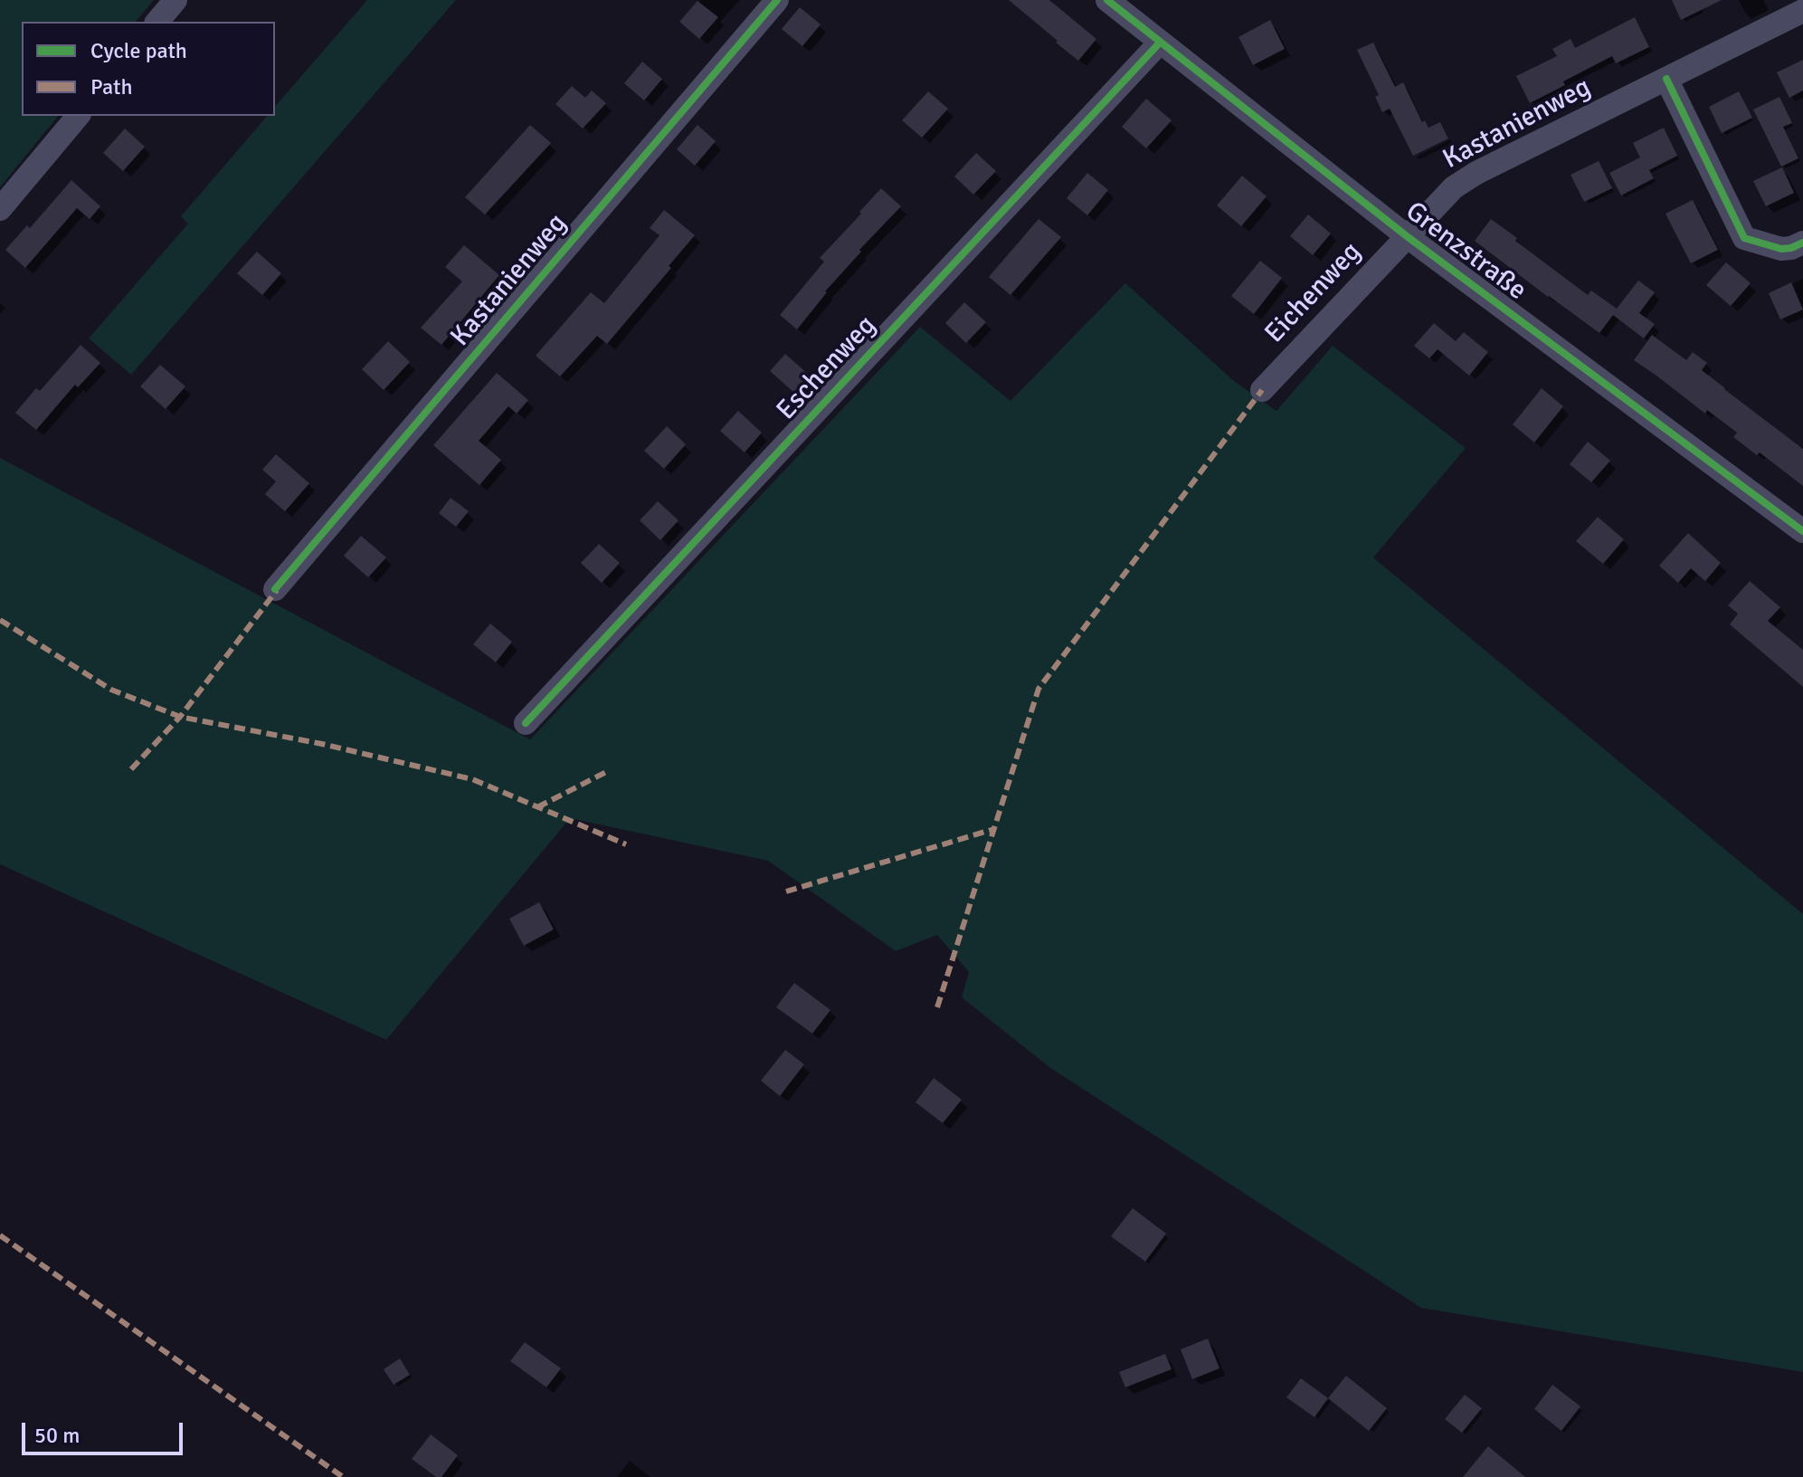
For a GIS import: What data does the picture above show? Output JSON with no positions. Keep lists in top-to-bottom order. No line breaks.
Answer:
{"streets":{"street":["Kastanienweg","Grenzstraße","Eichenweg","Eschenweg"]},"crossings":[["Kastanienweg","Grenzstraße"],["Kastanienweg","Eichenweg"],["Grenzstraße","Eichenweg"],["Grenzstraße","Eschenweg"]],"legend":["Cycle path","Path"],"scale_bar":"50 m"}
